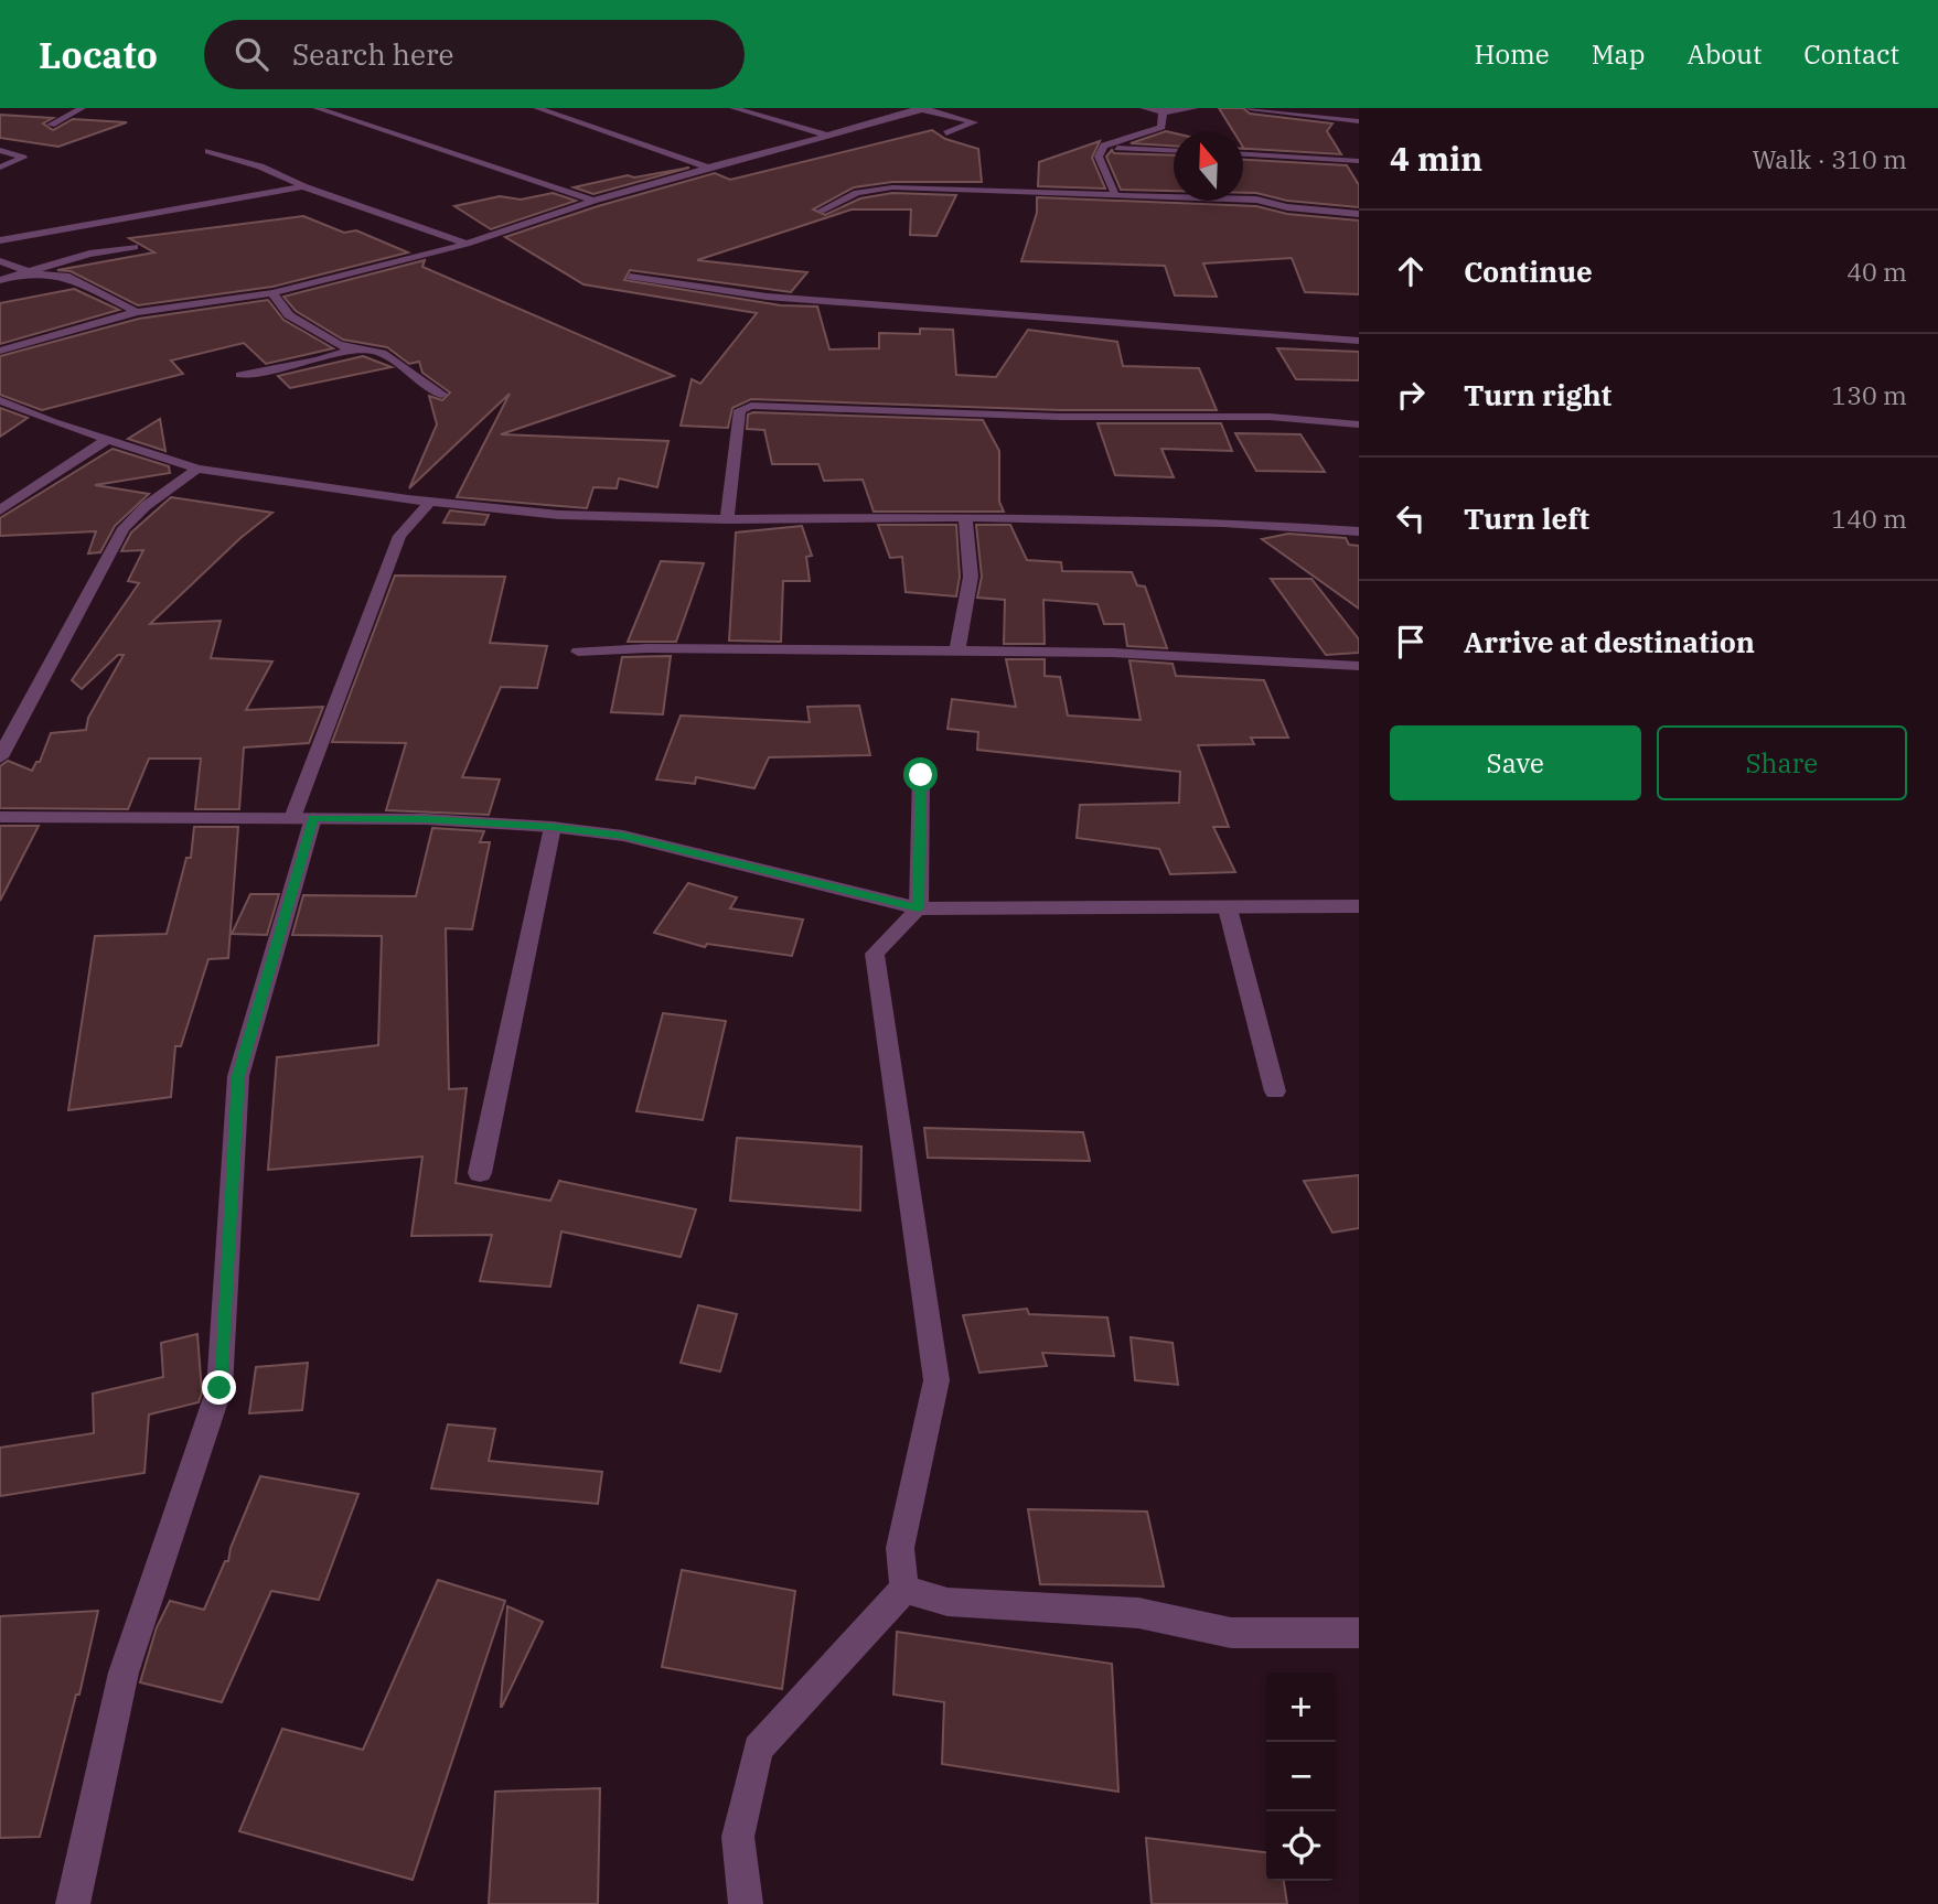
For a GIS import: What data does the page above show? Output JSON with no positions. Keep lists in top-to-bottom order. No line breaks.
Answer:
{"north":"top","page":{"header":"Locato","search":"Search here","nav":["Home","Map","About","Contact"],"heading":["4 min","Walk · 310 m"],"list":[["Continue","40 m"],["Turn right","130 m"],["Turn left","140 m"],"Arrive at destination"],"buttons":["Save","Share"],"map_buttons":["+","−"]}}
